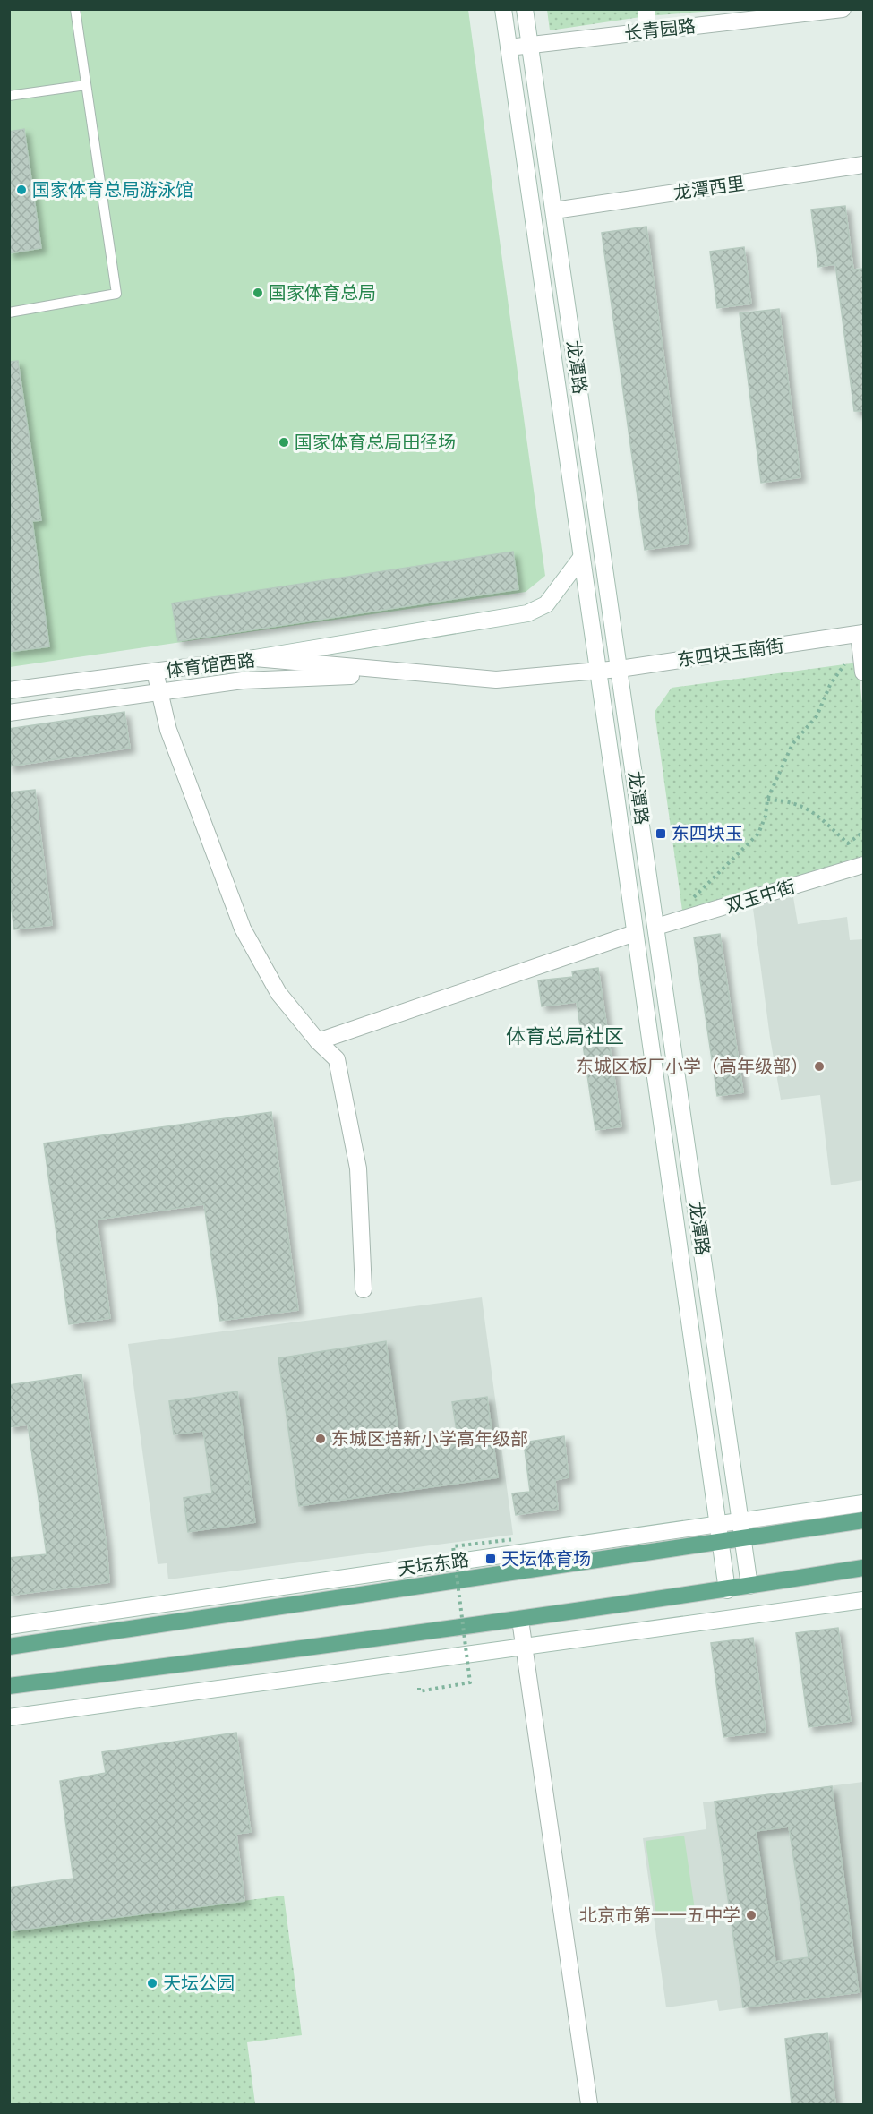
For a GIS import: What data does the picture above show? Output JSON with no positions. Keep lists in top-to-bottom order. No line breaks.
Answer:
{"streets":{"main road":["天坛东路"],"street":["长青园路","龙潭西里","龙潭路","东四块玉南街","体育馆西路","双玉中街"]},"crossings":[["长青园路","龙潭路"],["龙潭西里","龙潭路"],["龙潭路","东四块玉南街"],["龙潭路","体育馆西路"],["龙潭路","双玉中街"],["龙潭路","天坛东路"],["东四块玉南街","体育馆西路"]],"districts":["体育总局社区"],"places":{"other":["国家体育总局游泳馆","国家体育总局","国家体育总局田径场","东城区板厂小学（高年级部）","东城区培新小学高年级部","北京市第一一五中学","天坛公园"],"transit":["东四块玉","天坛体育场"]}}
